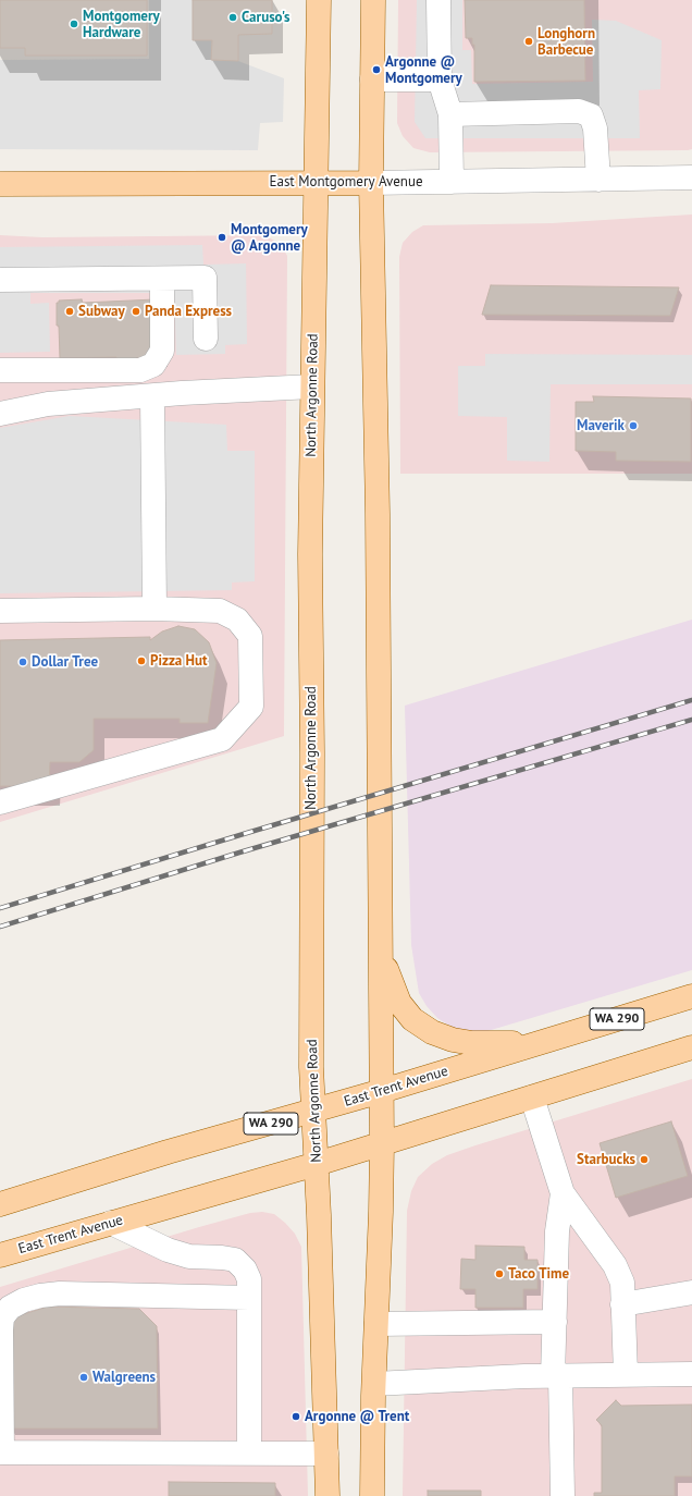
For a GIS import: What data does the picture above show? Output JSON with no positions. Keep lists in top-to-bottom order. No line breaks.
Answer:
{"streets":{"main road":["East Montgomery Avenue","North Argonne Road","WA 290","East Trent Avenue"]},"crossings":[["East Montgomery Avenue","North Argonne Road"],["North Argonne Road","East Trent Avenue"]],"places":["Caruso's","Montgomery Hardware","Longhorn Barbecue","Argonne @ Montgomery","Montgomery @ Argonne","Subway","Panda Express","Maverik","Pizza Hut","Dollar Tree","Starbucks","Taco Time","Walgreens","Argonne @ Trent"]}
